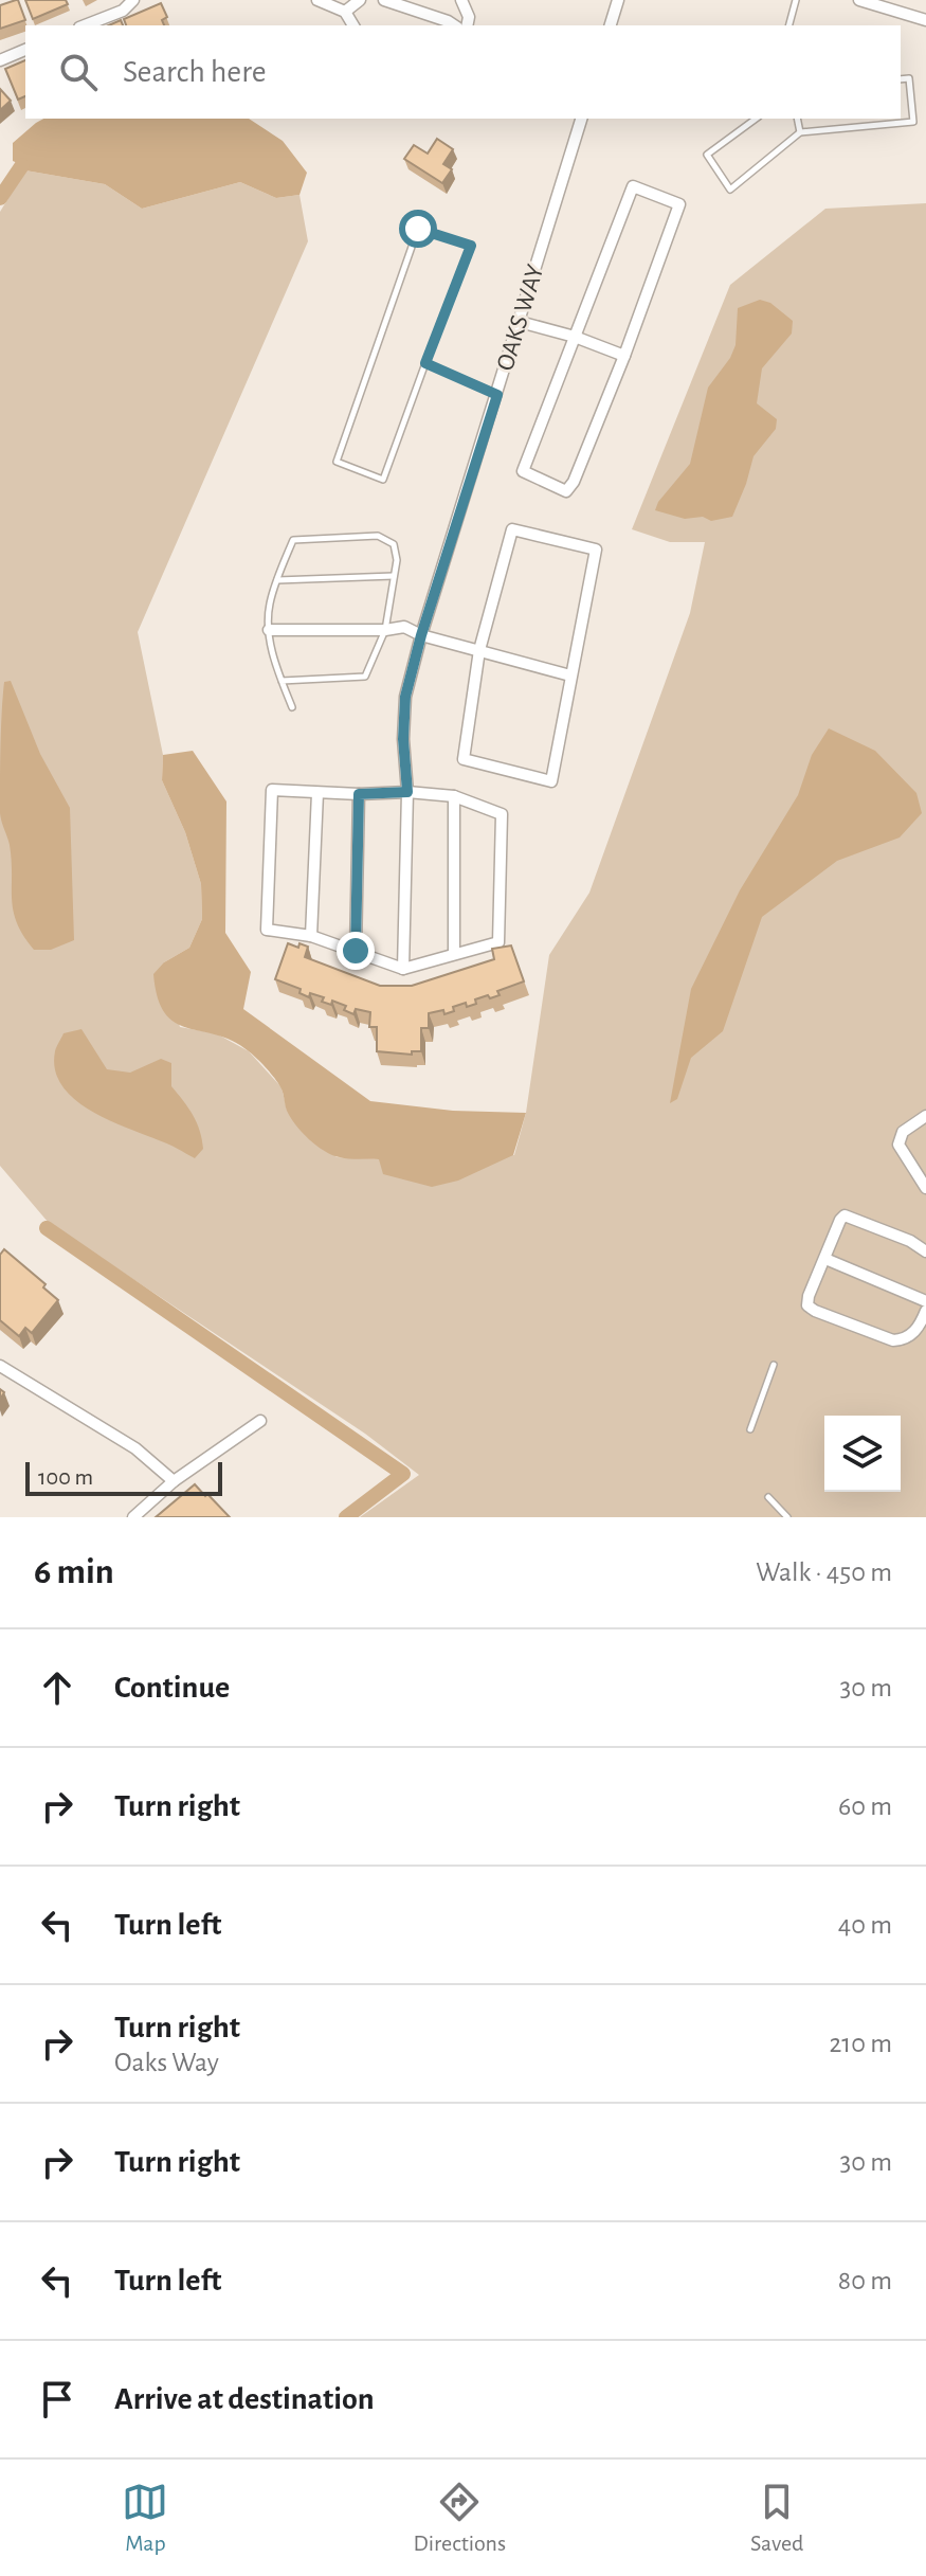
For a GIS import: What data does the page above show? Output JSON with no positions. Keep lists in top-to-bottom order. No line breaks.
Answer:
{"streets":{"street":["OAKS WAY"]},"scale_bar":"100 m","page":{"search":"Search here","scale":"100 m","heading":["6 min","Walk · 450 m"],"list":[["Continue","30 m"],["Turn right","60 m"],["Turn left","40 m"],["Turn right","Oaks Way","210 m"],["Turn right","30 m"],["Turn left","80 m"],"Arrive at destination"],"nav":["Map","Directions","Saved"]}}
